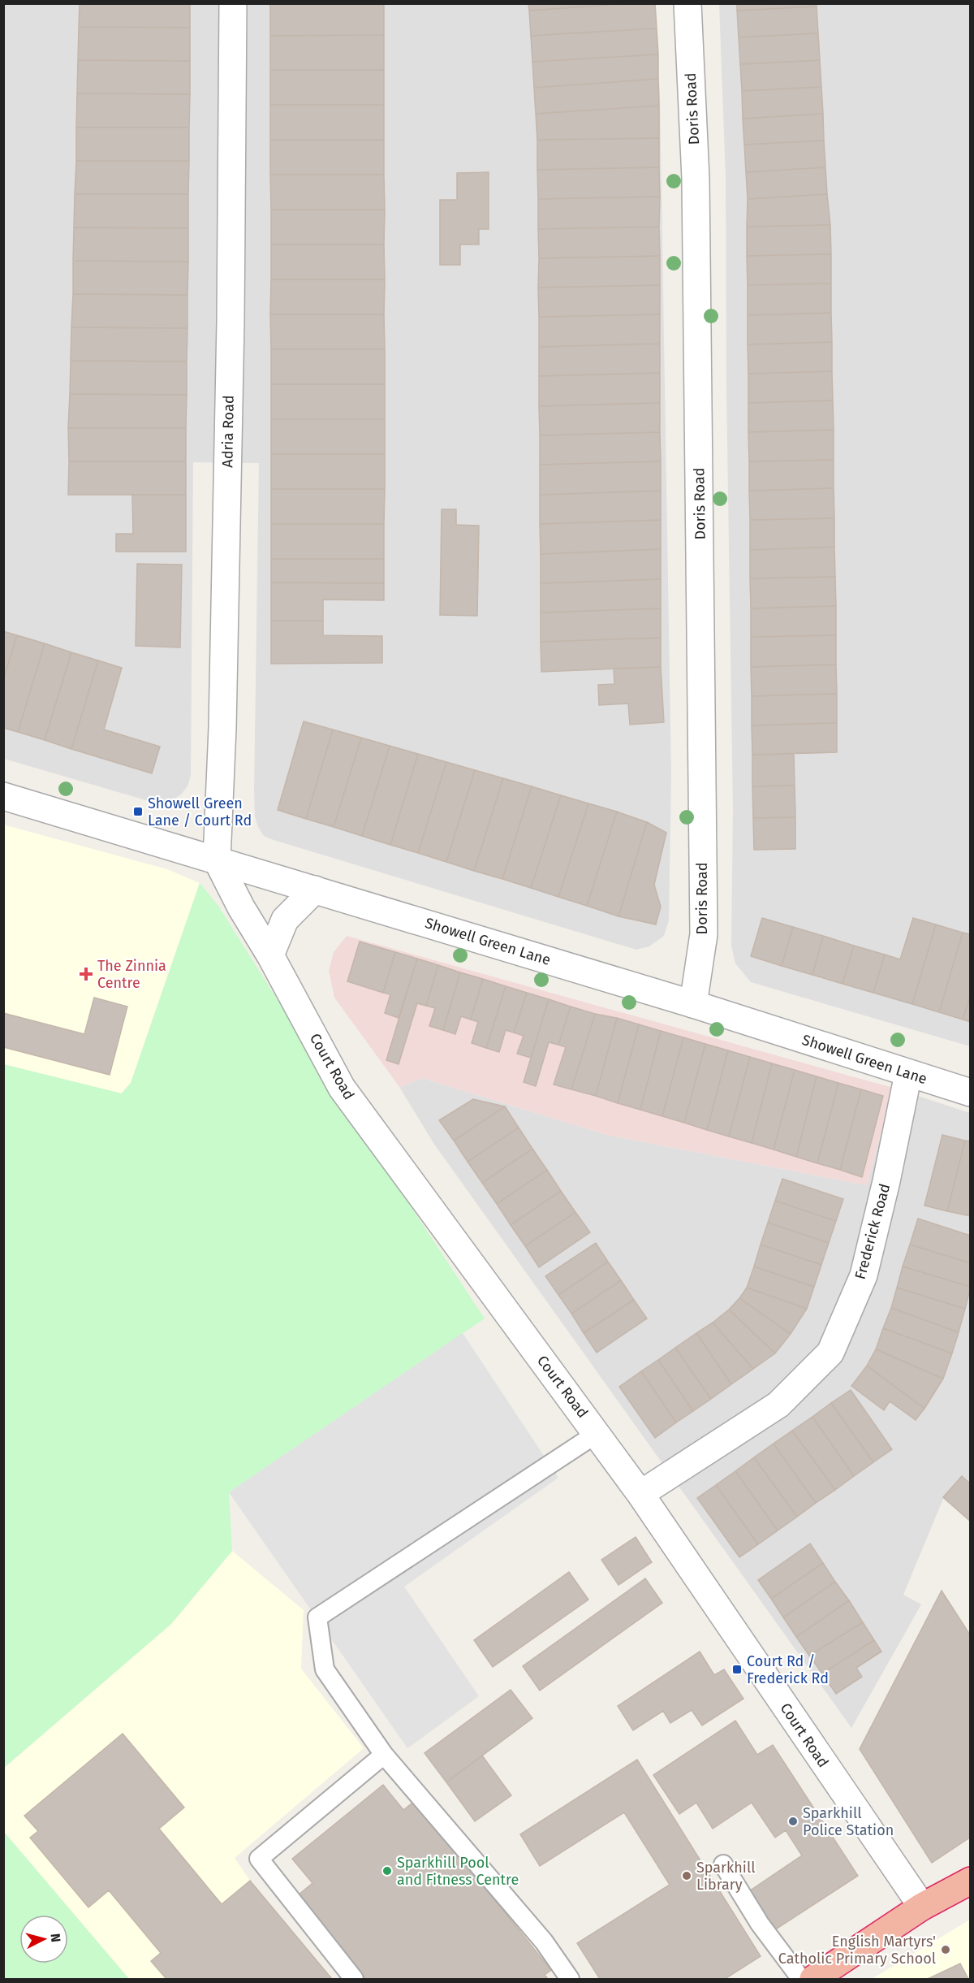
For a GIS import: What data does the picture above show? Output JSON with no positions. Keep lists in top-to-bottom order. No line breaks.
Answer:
{"streets":{"street":["Doris Road","Adria Road","Showell Green Lane","Court Road","Frederick Road"]},"crossings":[["Doris Road","Showell Green Lane"],["Adria Road","Showell Green Lane"],["Adria Road","Court Road"],["Showell Green Lane","Court Road"],["Showell Green Lane","Frederick Road"],["Court Road","Frederick Road"]],"places":{"transit":["Showell Green Lane / Court Rd","Court Rd / Frederick Rd"],"health":["The Zinnia Centre"],"other":["Sparkhill Police Station","Sparkhill Pool and Fitness Centre","Sparkhill Library","English Martyrs' Catholic Primary School"]},"north":"right"}
